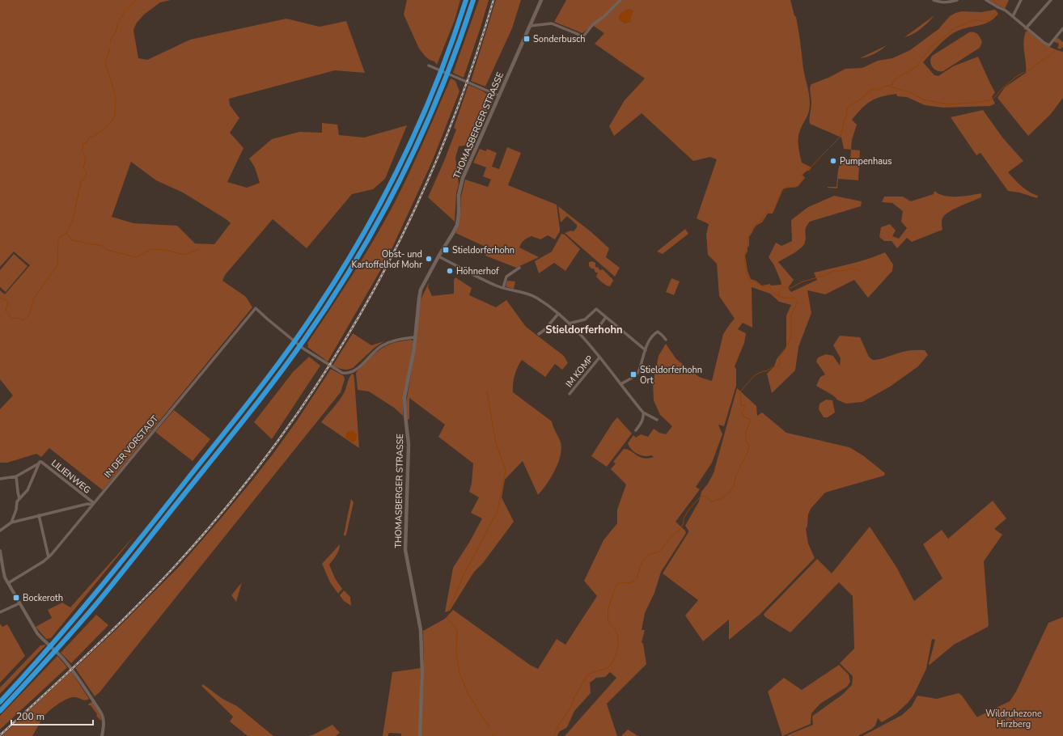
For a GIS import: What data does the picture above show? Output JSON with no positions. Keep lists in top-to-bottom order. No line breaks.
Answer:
{"streets":{"main road":["THOMASBERGER STRASSE"],"street":["IM KOMP","IN DER VORSTADT","LILIENWEG"]},"crossings":[["THOMASBERGER STRASSE","IN DER VORSTADT"],["IN DER VORSTADT","LILIENWEG"]],"districts":["Stieldorferhohn"],"parks":["Wildruhezone Hirzberg"],"places":{"transit":["Sonderbusch","Stieldorferhohn","Stieldorferhohn Ort","Bockeroth"],"other":["Pumpenhaus","Obst- und Kartoffelhof Mohr","Höhnerhof"]},"scale_bar":"200 m"}
